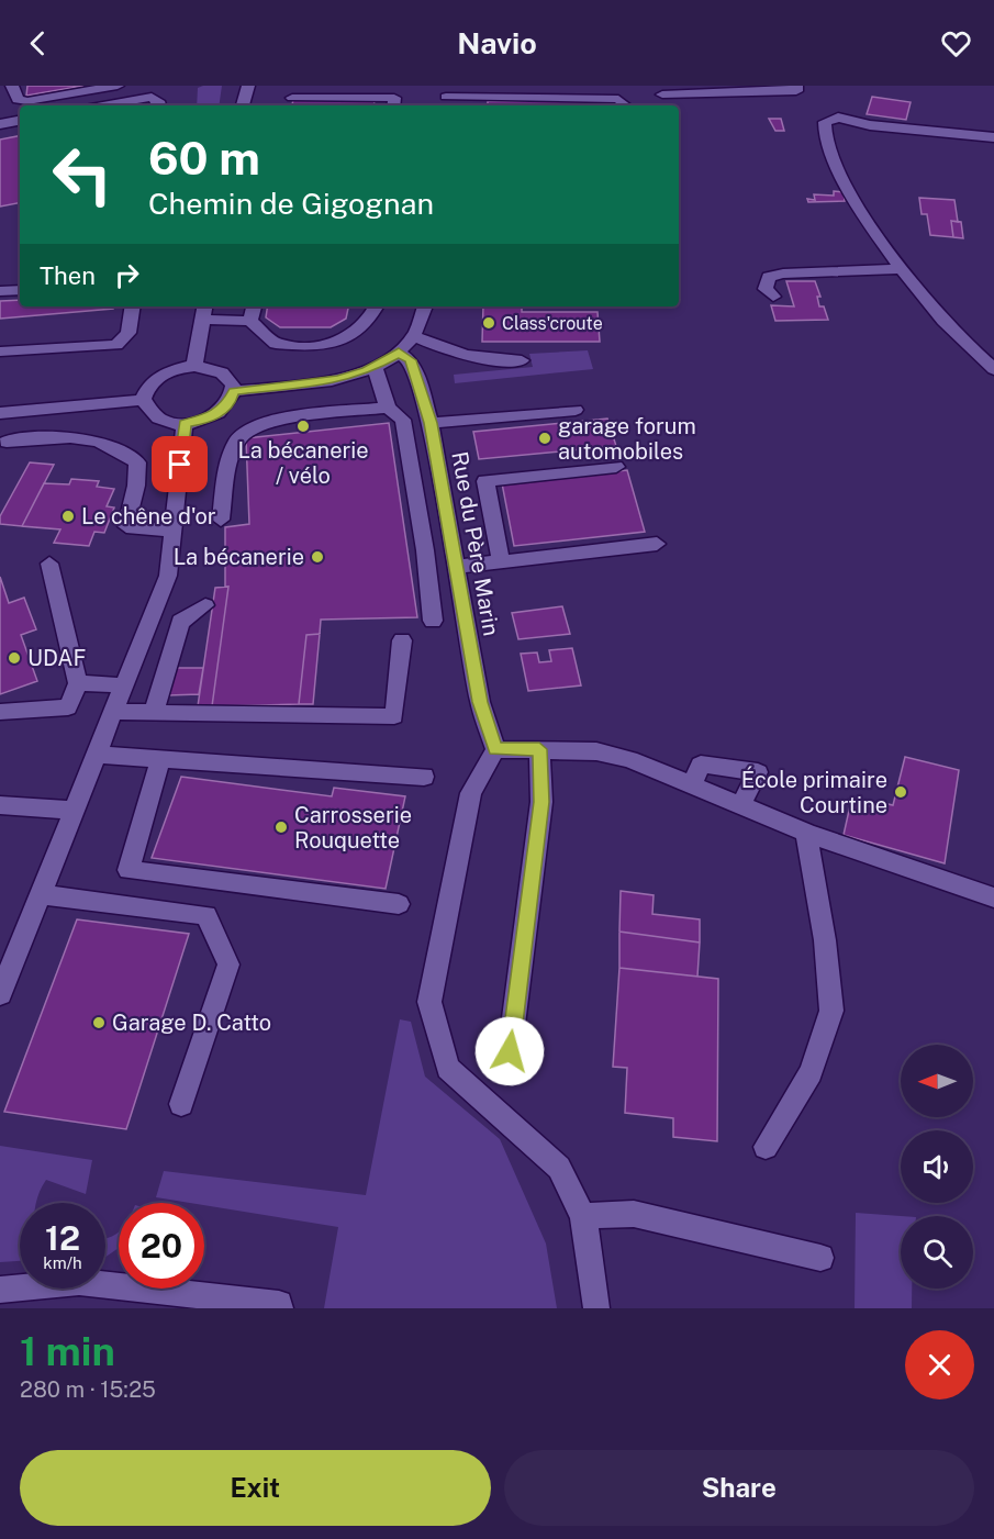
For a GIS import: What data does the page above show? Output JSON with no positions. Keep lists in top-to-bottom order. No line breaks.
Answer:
{"streets":{"street":["Rue du Père Marin"]},"places":["Class'croute","La bécanerie / vélo","garage forum automobiles","Le chêne d'or","La bécanerie","UDAF","École primaire Courtine","Carrosserie Rouquette","Garage D. Catto"],"north":"left","page":{"header":"Navio","turn":["60 m","Chemin de Gigognan"],"then":"Then","speed":"12 km/h","limit":"20","heading":["1 min","280 m · 15:25"],"buttons":["Exit","Share"]}}
